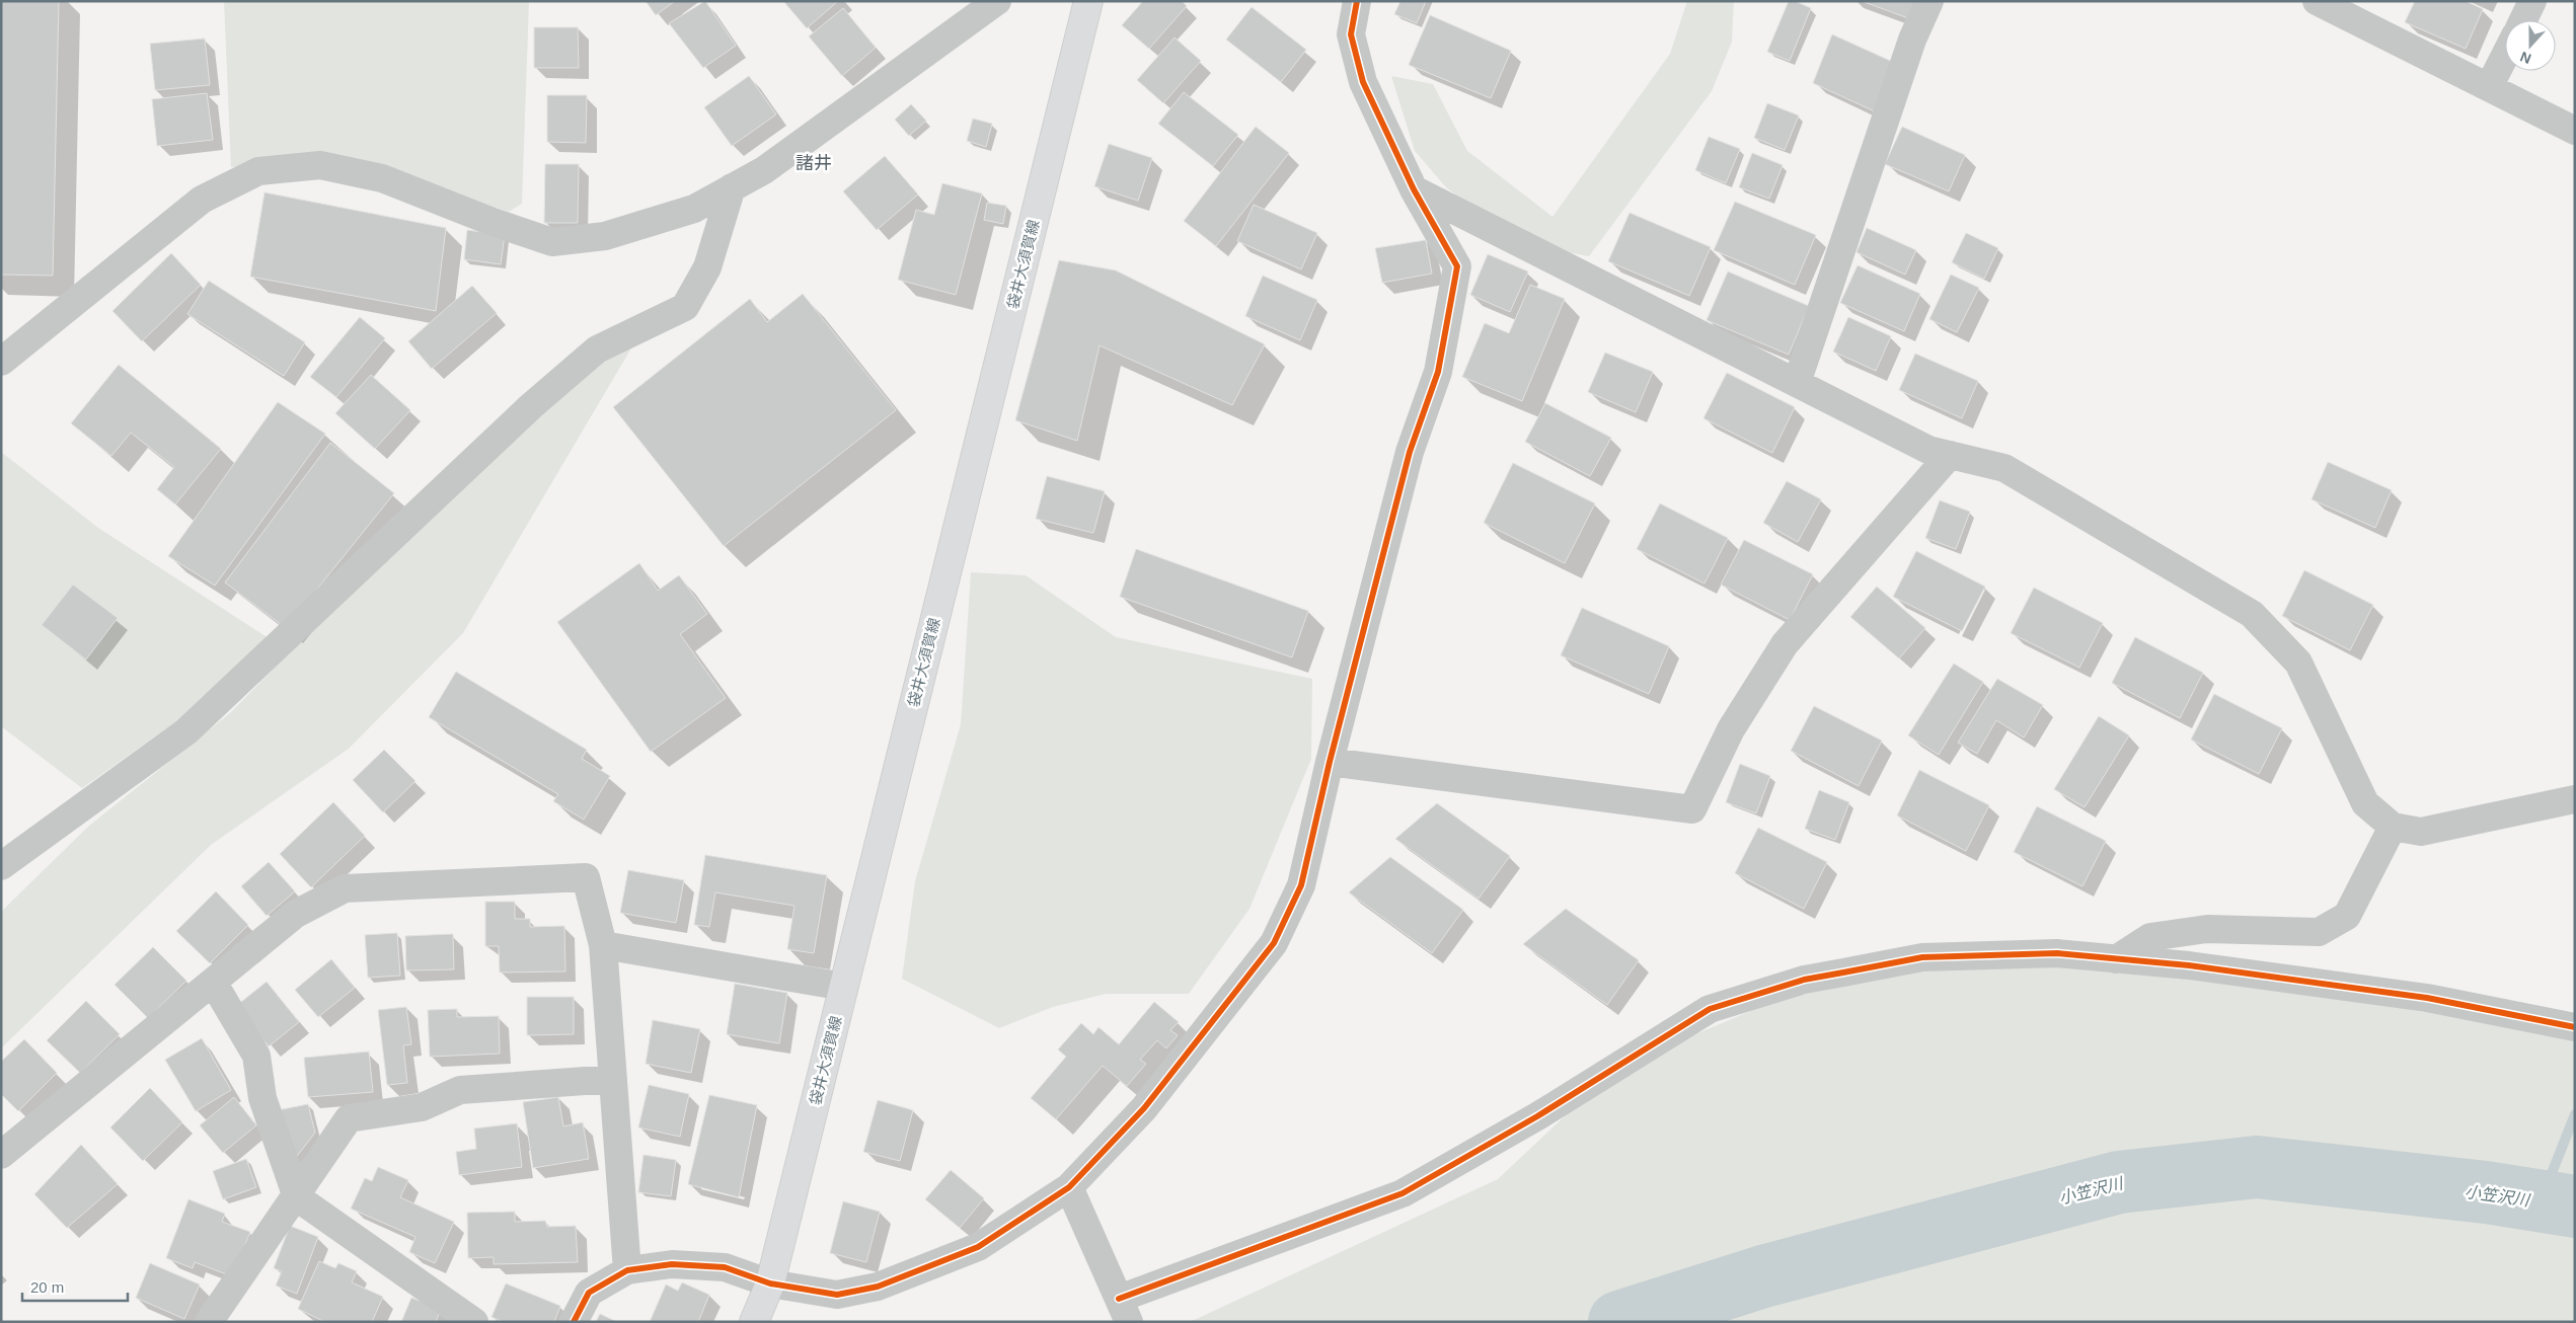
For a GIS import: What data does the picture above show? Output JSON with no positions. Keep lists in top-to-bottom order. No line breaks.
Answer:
{"streets":{"main road":["袋井大須賀線"]},"districts":["諸井"],"water":["小笠沢川"],"scale_bar":"20 m","north":"bottom"}
